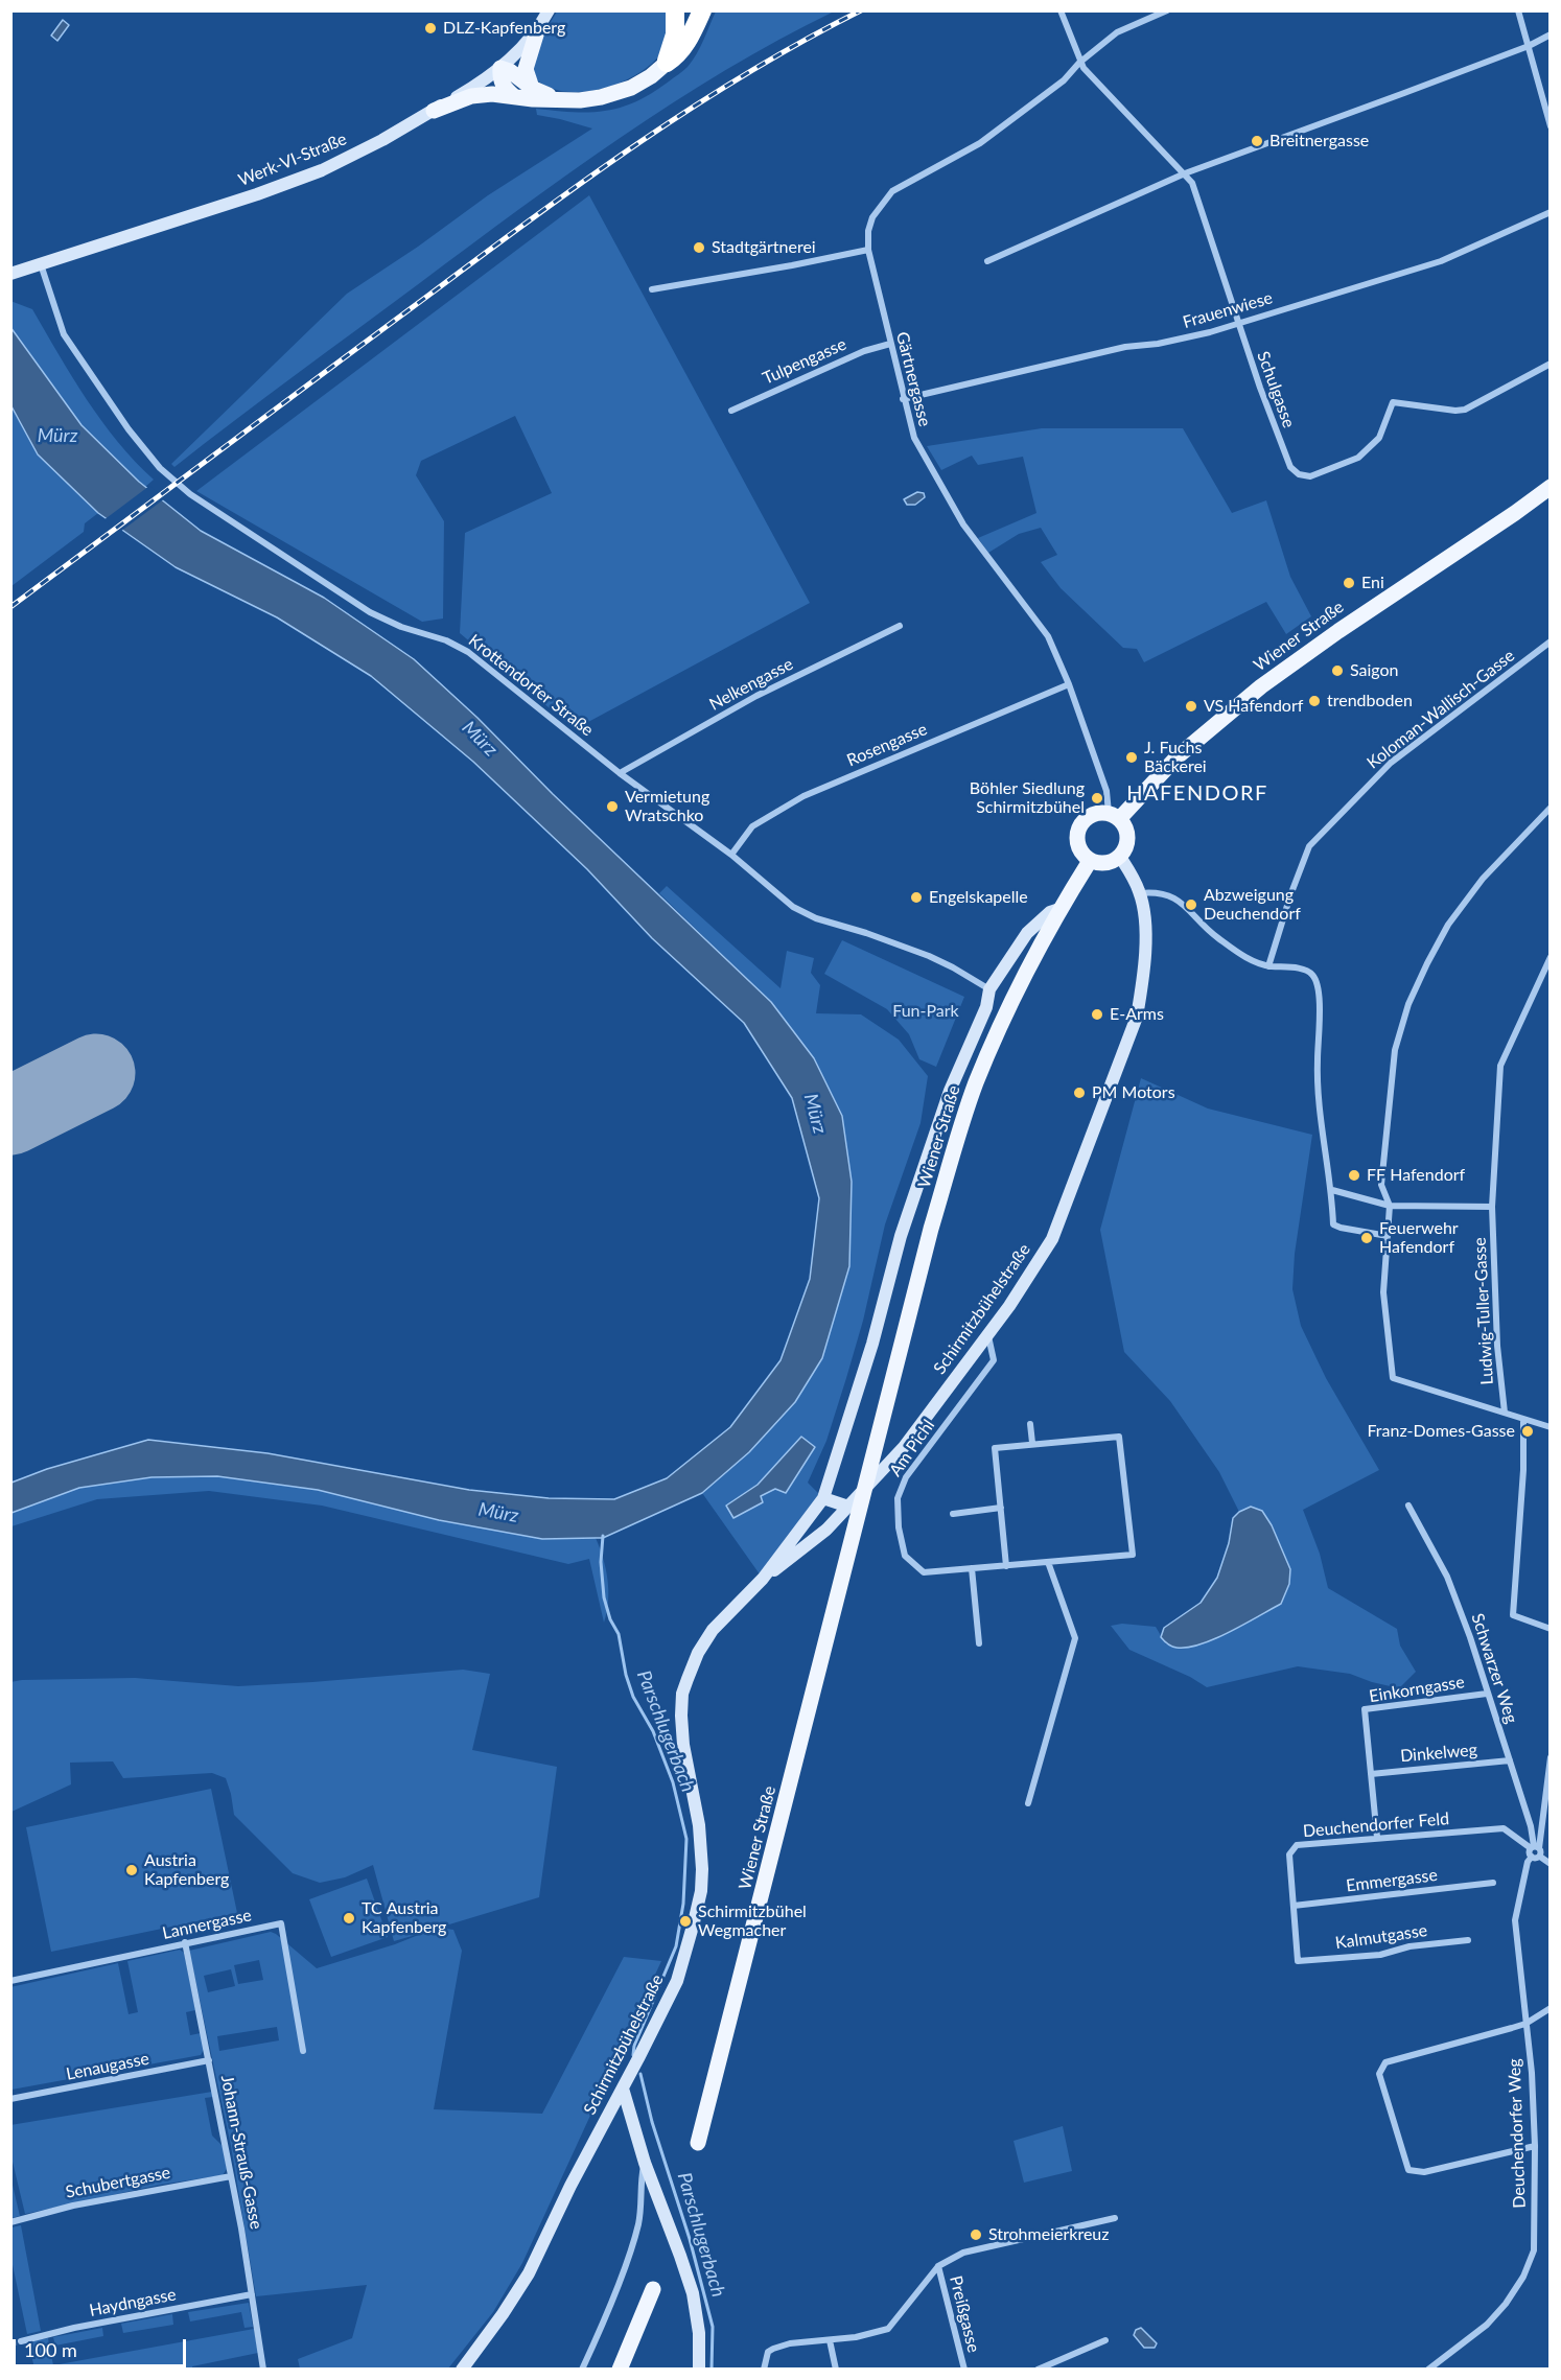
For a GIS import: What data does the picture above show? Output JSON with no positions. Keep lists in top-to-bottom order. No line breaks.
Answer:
{"streets":{"main road":["Werk-VI-Straße","Wiener Straße","Schirmitzbühelstraße"],"street":["Frauenwiese","Tulpengasse","Gärtnergasse","Schulgasse","Nelkengasse","Krottendorfer Straße","Koloman-Wallisch-Gasse","Rosengasse","Ludwig-Tuller-Gasse","Am Pichl","Schwarzer Weg","Einkorngasse","Dinkelweg","Deuchendorfer Feld","Emmergasse","Lannergasse","Kalmutgasse","Lenaugasse","Deuchendorfer Weg","Johann-Strauß-Gasse","Schubertgasse","Haydngasse","Preißgasse"]},"crossings":[["Werk-VI-Straße","Krottendorfer Straße"],["Frauenwiese","Gärtnergasse"],["Frauenwiese","Schulgasse"],["Tulpengasse","Gärtnergasse"],["Gärtnergasse","Schulgasse"],["Gärtnergasse","Wiener Straße"],["Gärtnergasse","Rosengasse"],["Nelkengasse","Krottendorfer Straße"],["Krottendorfer Straße","Rosengasse"],["Schirmitzbühelstraße","Am Pichl"],["Schwarzer Weg","Einkorngasse"],["Schwarzer Weg","Dinkelweg"],["Schwarzer Weg","Deuchendorfer Feld"],["Einkorngasse","Dinkelweg"],["Einkorngasse","Deuchendorfer Feld"],["Deuchendorfer Feld","Emmergasse"],["Deuchendorfer Feld","Kalmutgasse"],["Lannergasse","Johann-Strauß-Gasse"],["Lenaugasse","Johann-Strauß-Gasse"],["Johann-Strauß-Gasse","Schubertgasse"],["Johann-Strauß-Gasse","Haydngasse"]],"districts":["HAFENDORF"],"water":["Mürz","Parschlugerbach"],"parks":["Fun-Park"],"places":["DLZ-Kapfenberg","Breitnergasse","Stadtgärtnerei","Eni","Saigon","trendboden","VS Hafendorf","J. Fuchs Bäckerei","Böhler Siedlung Schirmitzbühel","Vermietung Wratschko","Engelskapelle","Abzweigung Deuchendorf","E-Arms","PM Motors","FF Hafendorf","Feuerwehr Hafendorf","Franz-Domes-Gasse","Austria Kapfenberg","TC Austria Kapfenberg","Schirmitzbühel Wegmacher","Strohmeierkreuz"],"scale_bar":"100 m"}
